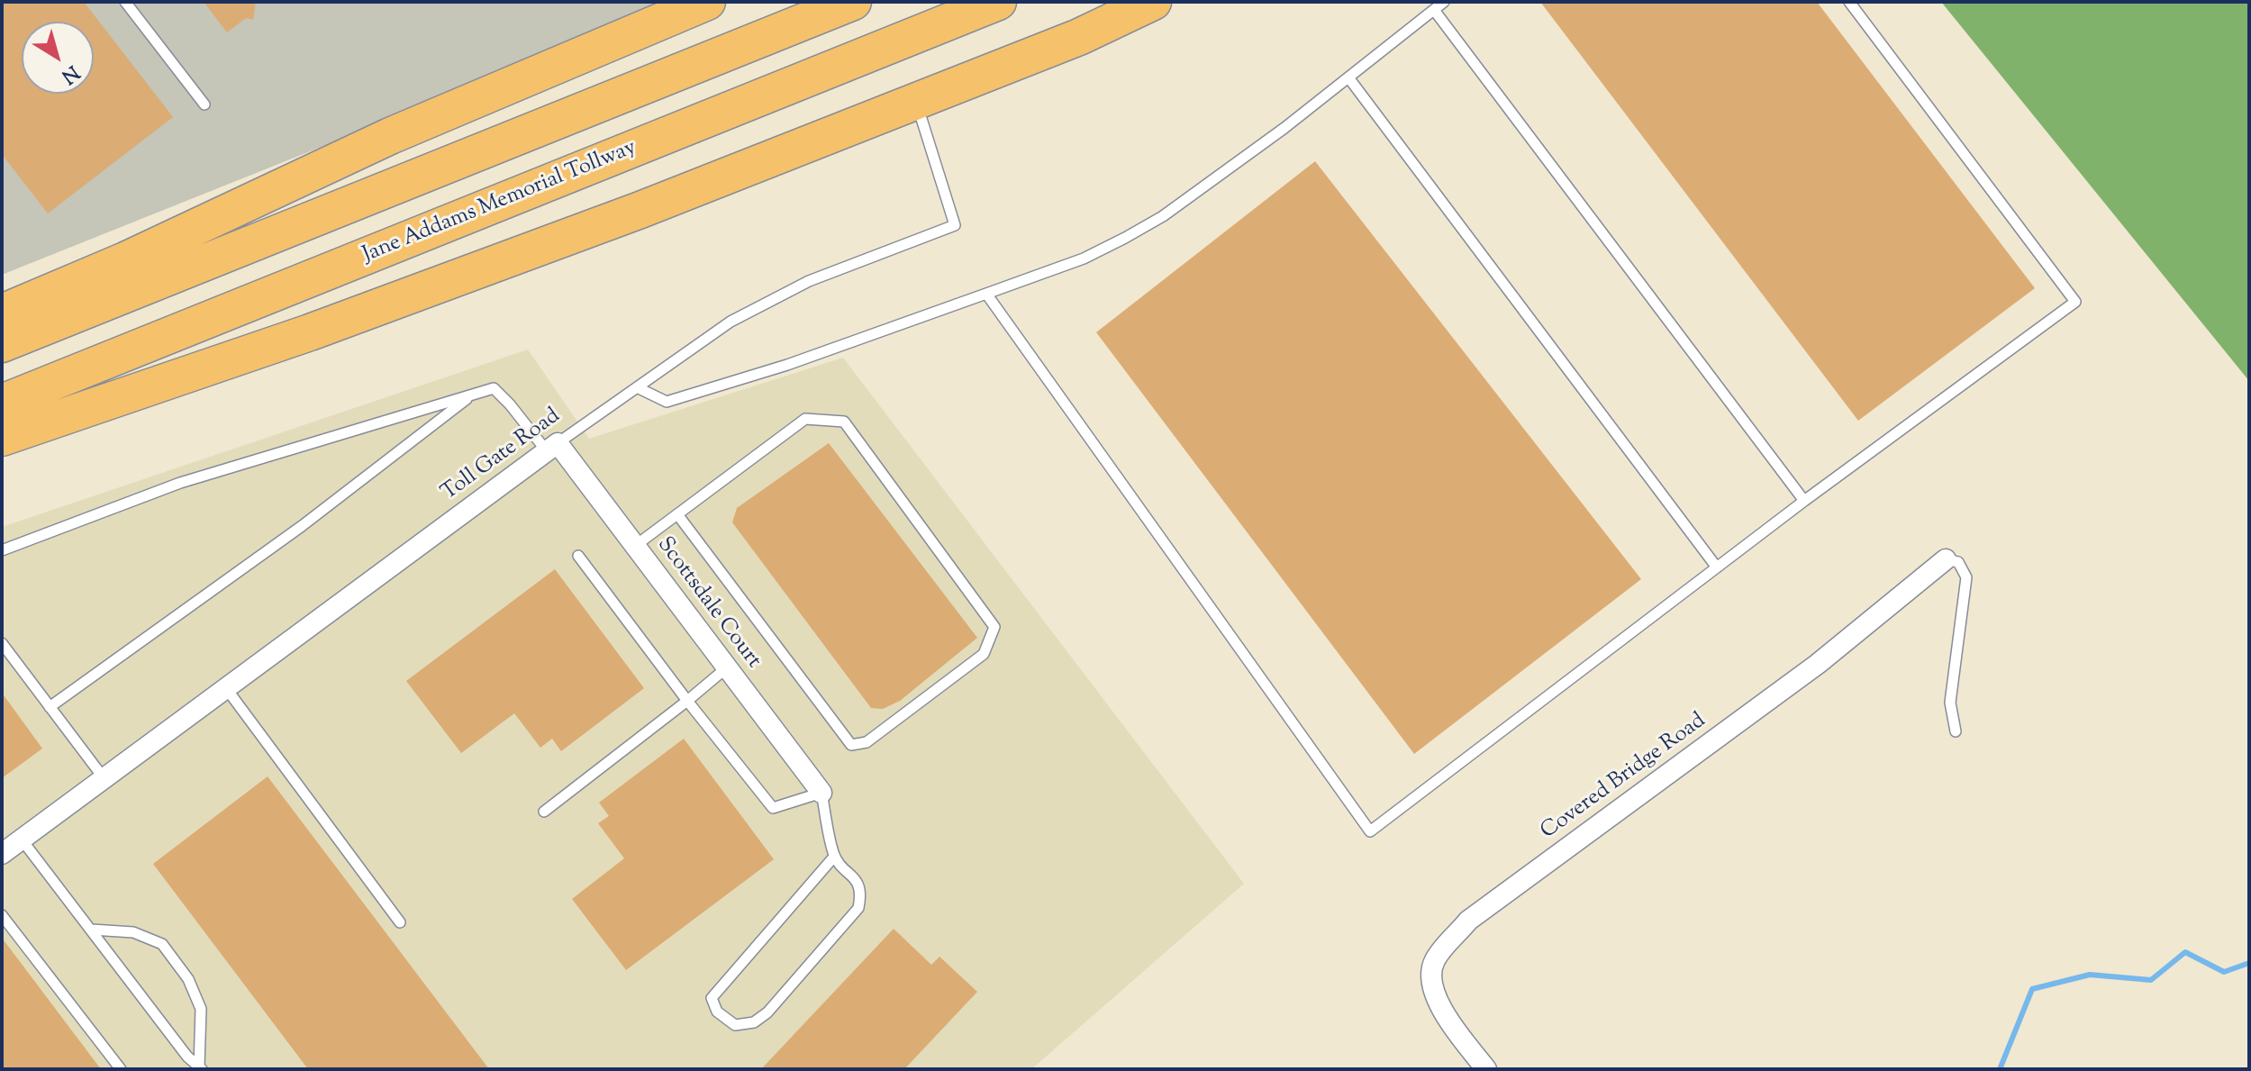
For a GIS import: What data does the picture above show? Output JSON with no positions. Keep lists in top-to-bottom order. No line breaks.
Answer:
{"streets":{"highway":["Jane Addams Memorial Tollway"],"street":["Toll Gate Road","Scottsdale Court","Covered Bridge Road"]},"crossings":[["Toll Gate Road","Scottsdale Court"]],"north":"bottom right"}
